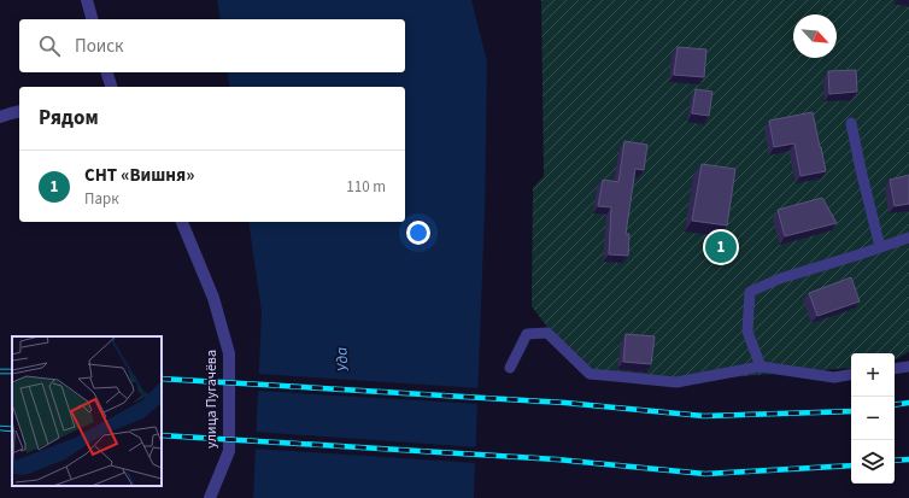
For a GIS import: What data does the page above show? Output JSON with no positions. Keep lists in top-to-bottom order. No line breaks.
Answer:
{"streets":{"street":["улица Пугачёва"]},"water":["Уда"],"north":"bottom right","page":{"search":"Поиск","heading":"Рядом","list":[{"mark":"1","name":"СНТ «Вишня»","note":"Парк","value":"110 m"}],"pins":"1","map_buttons":["+","−"]}}
